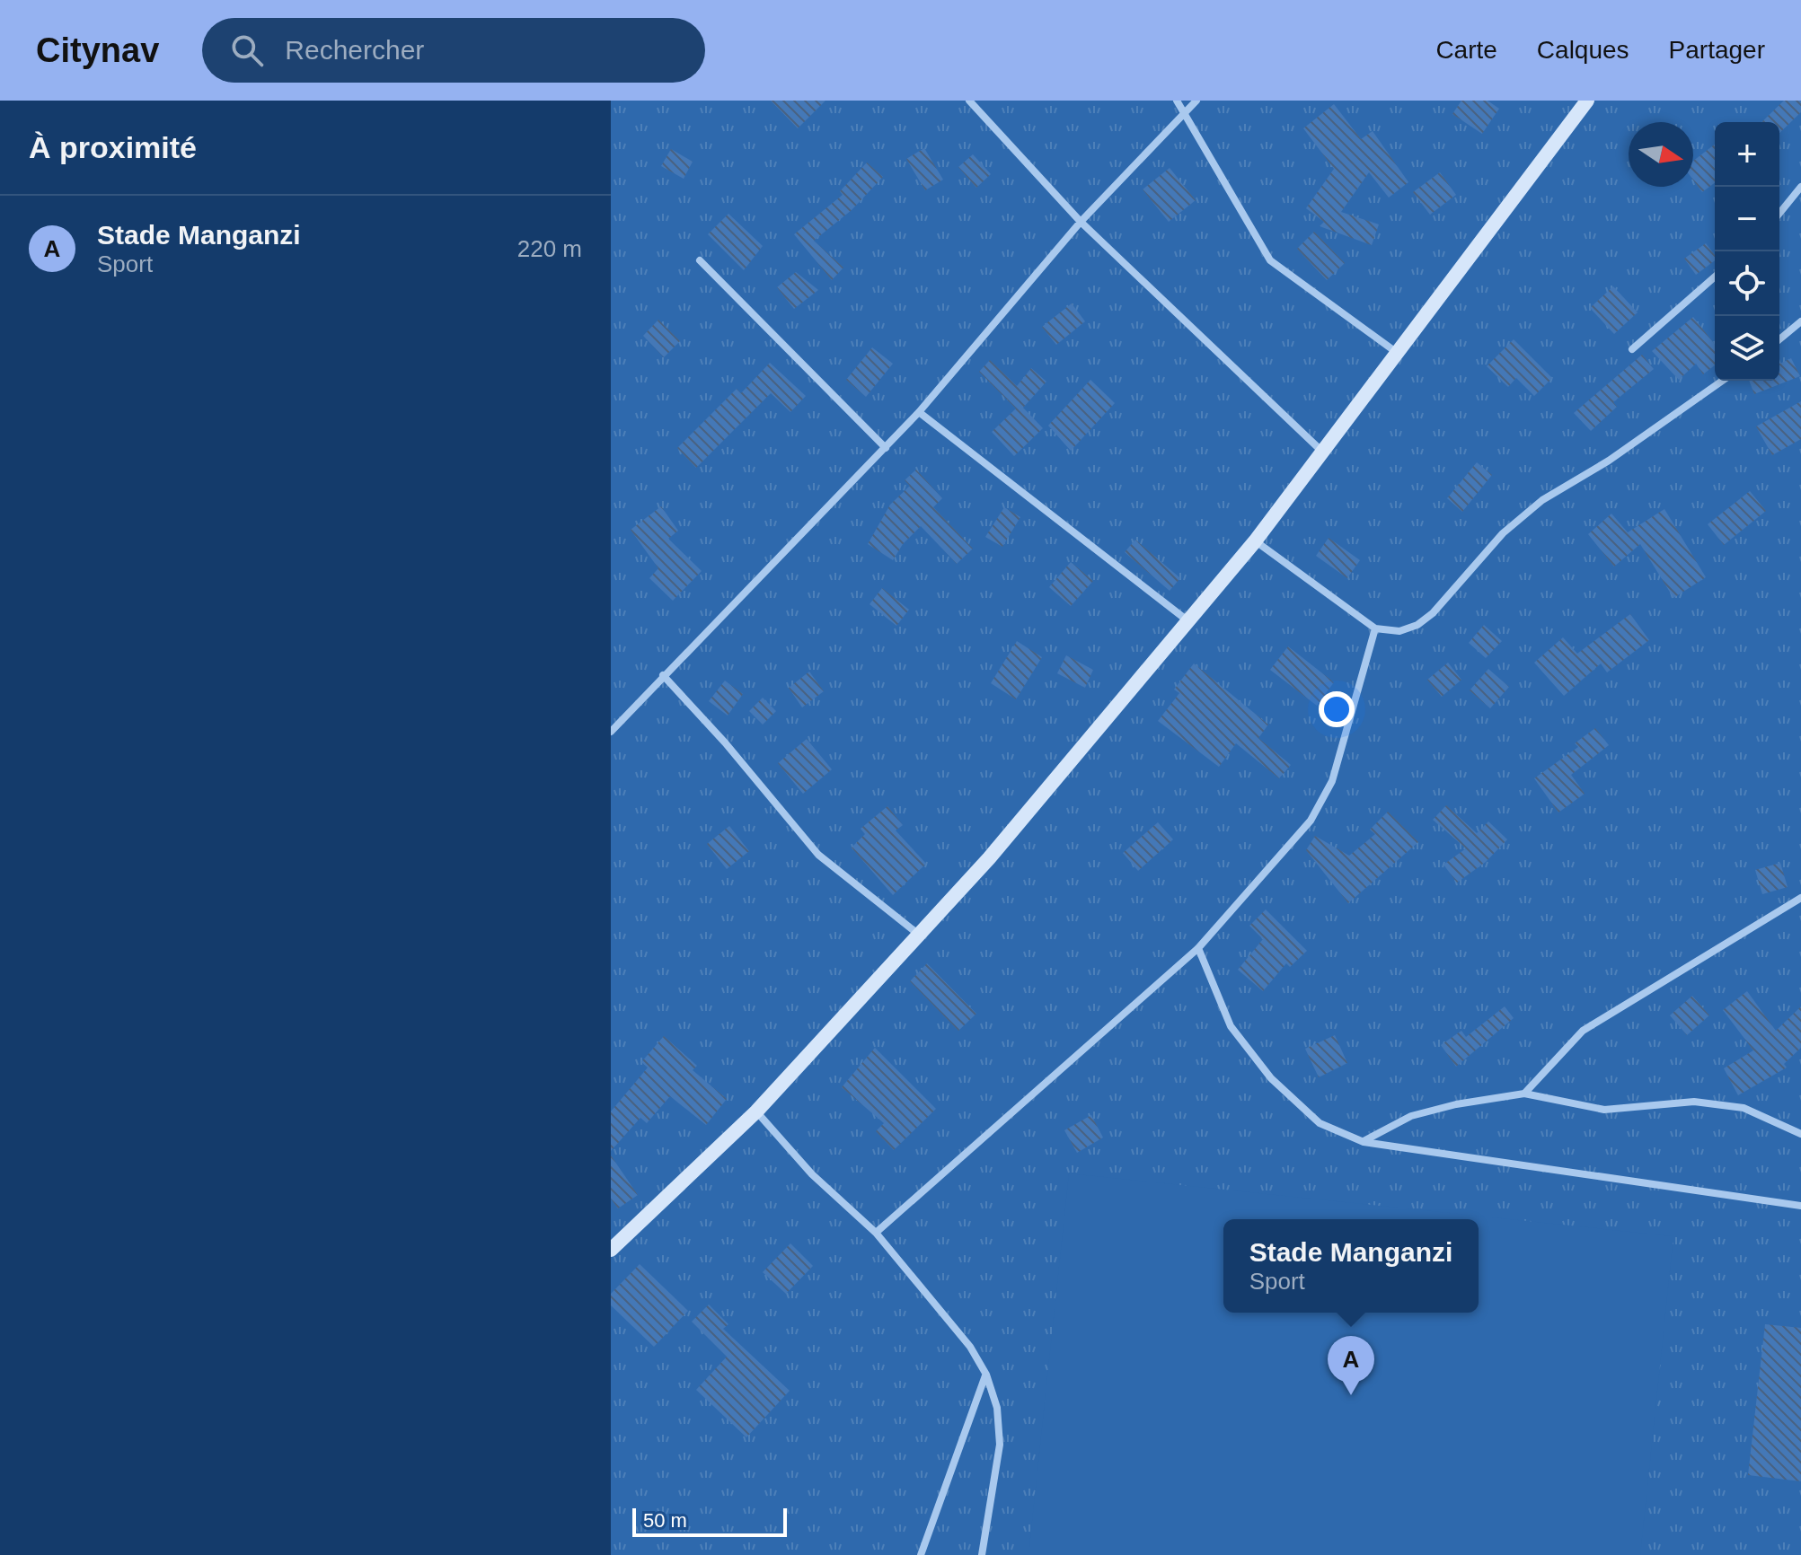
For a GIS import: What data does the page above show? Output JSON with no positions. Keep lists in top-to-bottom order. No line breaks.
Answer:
{"scale_bar":"50 m","north":"right","page":{"header":"Citynav","search":"Rechercher","nav":["Carte","Calques","Partager"],"heading":"À proximité","map_buttons":["+","−"],"list":[{"mark":"A","name":"Stade Manganzi","note":"Sport","value":"220 m"}],"popup":["Stade Manganzi","Sport"],"pins":"A","scale":"50 m"}}
